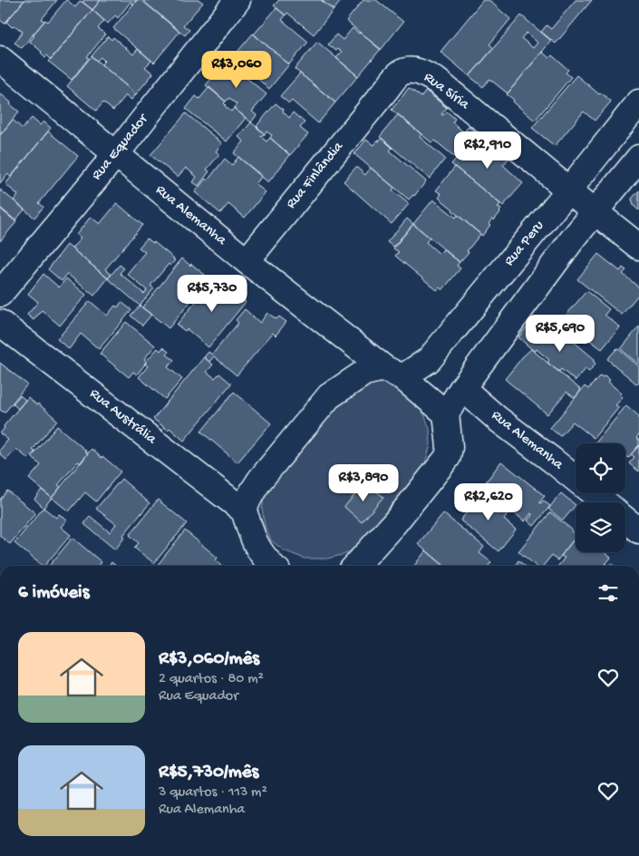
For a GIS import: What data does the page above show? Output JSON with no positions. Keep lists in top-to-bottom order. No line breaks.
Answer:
{"streets":{"street":["Rua Síria","Rua Equador","Rua Finlândia","Rua Alemanha","Rua Peru","Rua Austrália"]},"crossings":[["Rua Síria","Rua Finlândia"],["Rua Síria","Rua Peru"],["Rua Equador","Rua Alemanha"],["Rua Finlândia","Rua Alemanha"],["Rua Alemanha","Rua Peru"],["Rua Peru","Rua Austrália"]],"page":{"price":["R$3,060","R$2,910","R$5,730","R$5,690","R$3,890","R$2,620"],"heading":"6 imóveis","list":[{"name":"R$3,060/mês","note":"2 quartos · 80 m² · Rua Equador"},{"name":"R$5,730/mês","note":"3 quartos · 113 m² · Rua Alemanha"}]}}
